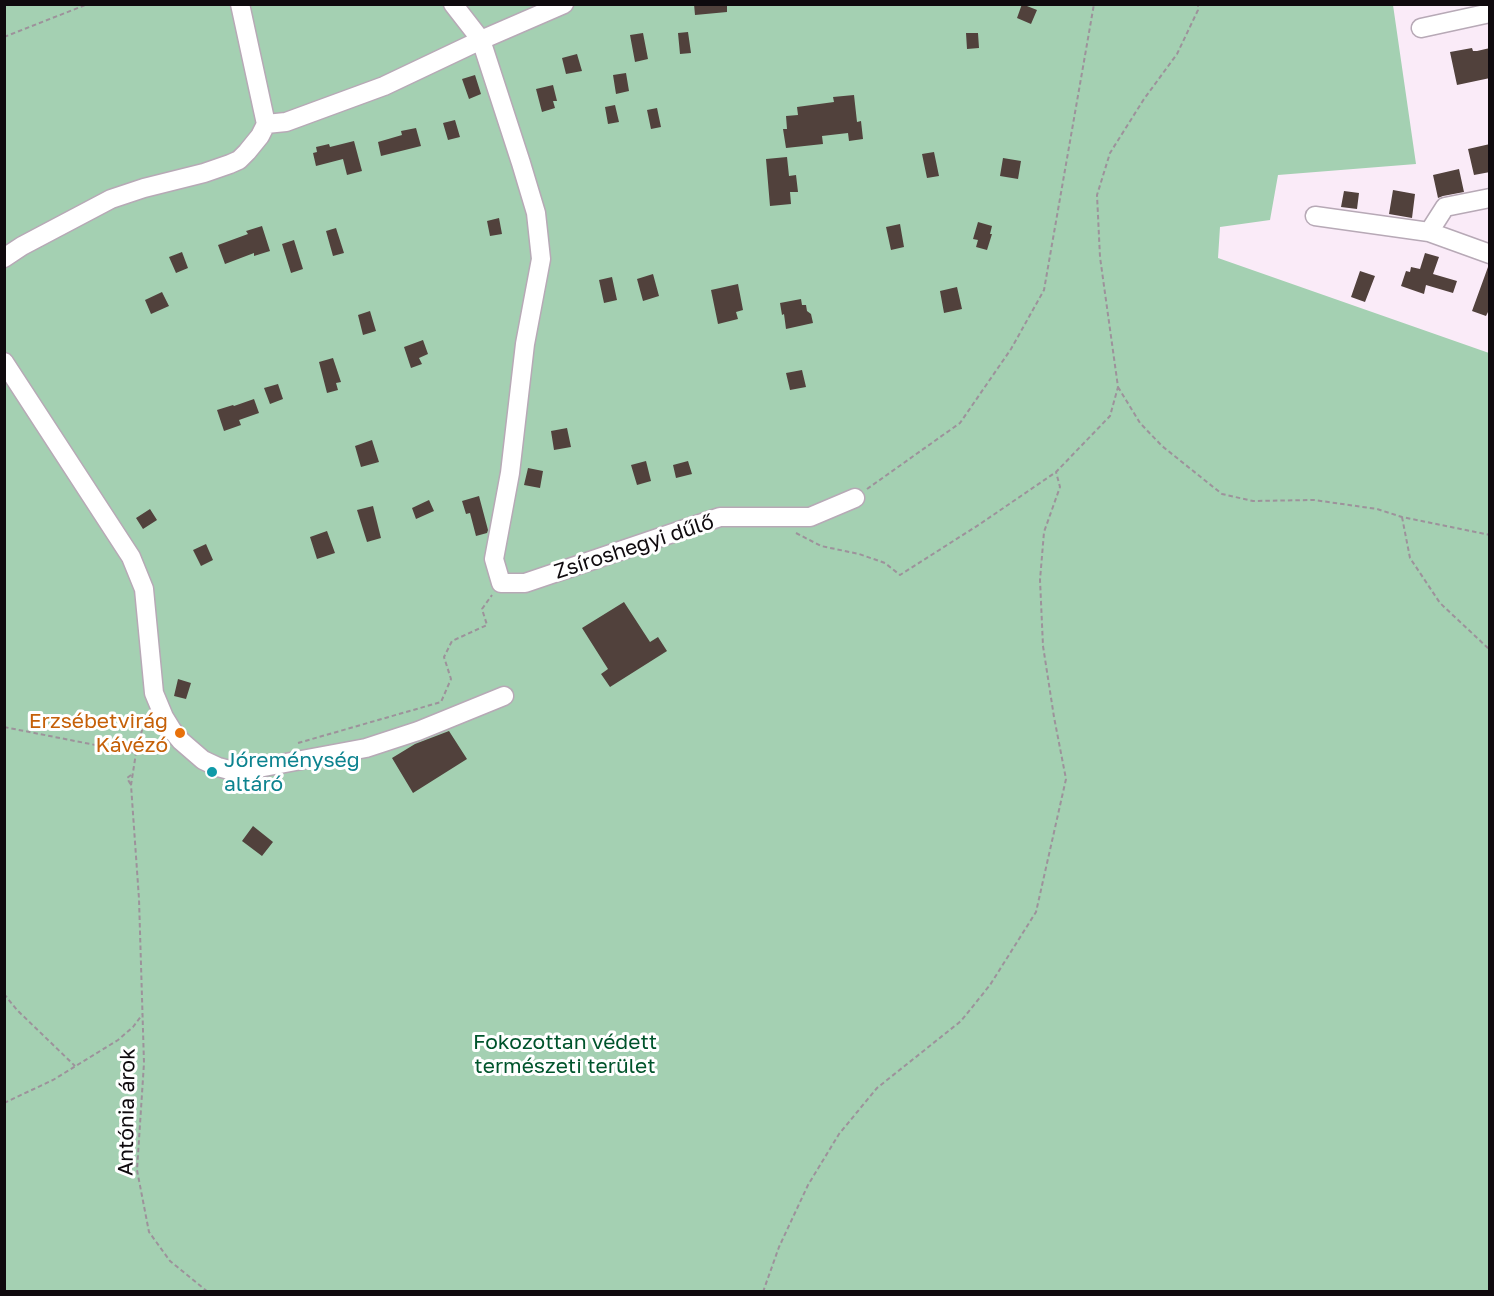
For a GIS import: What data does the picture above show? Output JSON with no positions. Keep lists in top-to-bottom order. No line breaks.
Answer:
{"streets":{"street":["Zsíroshegyi dűlő"],"path":["Antónia árok"]},"parks":["Fokozottan védett természeti terület"],"places":["Erzsébetvirág Kávézó","Jóreménység altáró"]}
